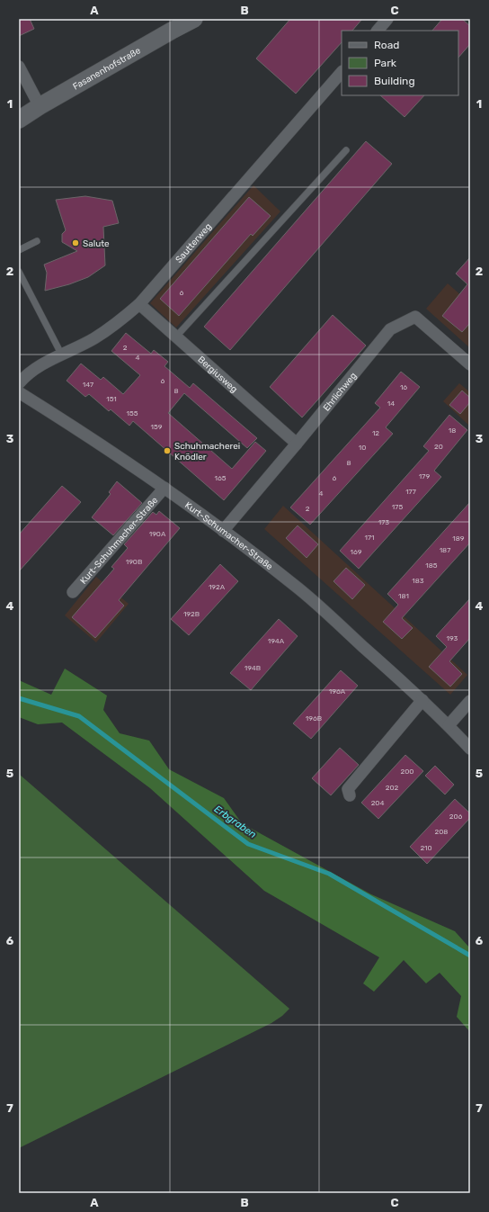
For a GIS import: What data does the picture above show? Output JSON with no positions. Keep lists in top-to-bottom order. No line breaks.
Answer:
{"streets":{"street":["Fasanenhofstraße","Sautterweg","Bergiusweg","Ehrlichweg","Kurt-Schumacher-Straße","Kurt-Schuhmacher-Straße"]},"crossings":[["Sautterweg","Bergiusweg"],["Bergiusweg","Ehrlichweg"],["Ehrlichweg","Kurt-Schumacher-Straße"],["Kurt-Schumacher-Straße","Kurt-Schuhmacher-Straße"]],"water":["Erbgraben"],"places":["Salute","Schuhmacherei Knödler"],"house_numbers":["6","2","4","6","147","16","8","151","14","155","159","18","12","20","10","8","179","165","6","177","4","175","2","173","190A","171","189","187","169","190B","185","183","192A","181","192B","193","194A","194B","196A","196B","200","202","204","206","208","210"],"legend":["Road","Park","Building"],"grid":{"columns":["A","B","C"],"rows":["1","2","3","4","5","6","7"]}}
